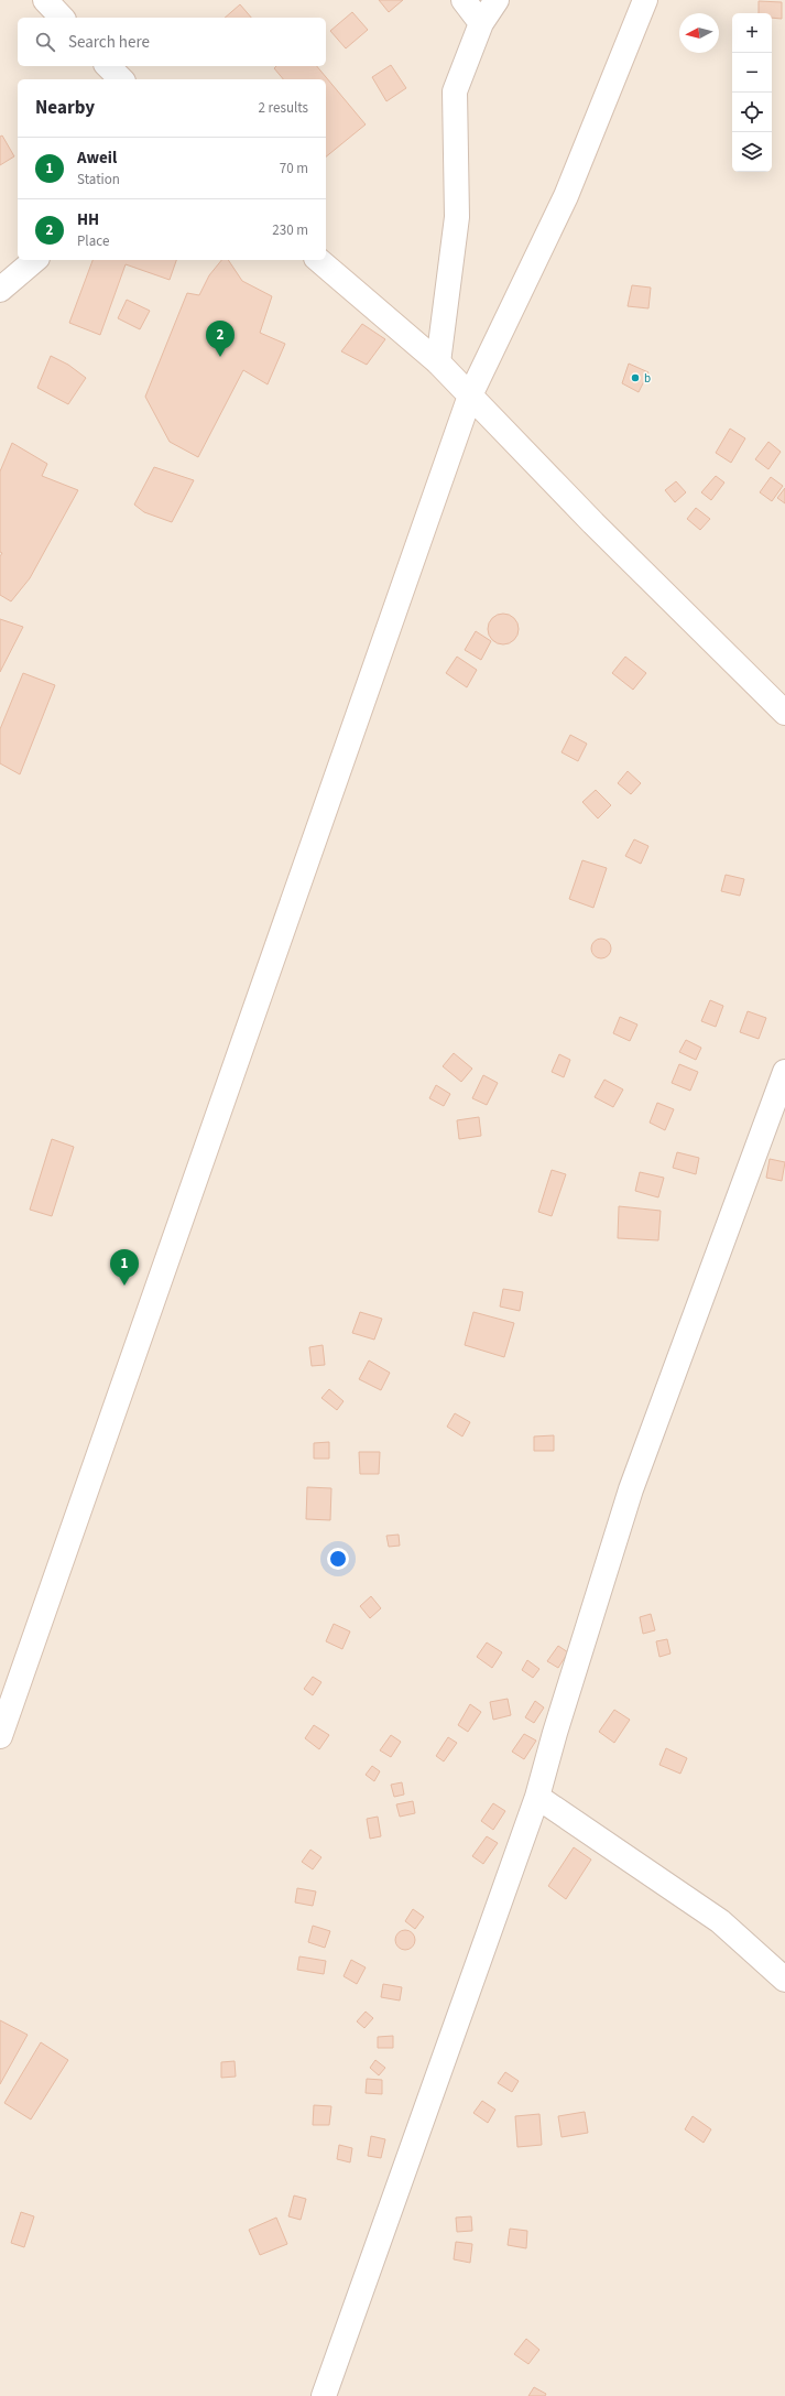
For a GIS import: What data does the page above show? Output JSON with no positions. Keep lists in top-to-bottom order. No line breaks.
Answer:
{"places":["b"],"north":"left","page":{"map_buttons":["+","−"],"search":"Search here","heading":["Nearby","2 results"],"list":[{"mark":"1","name":"Aweil","note":"Station","value":"70 m"},{"mark":"2","name":"HH","note":"Place","value":"230 m"}],"pins":["2","1"]}}
